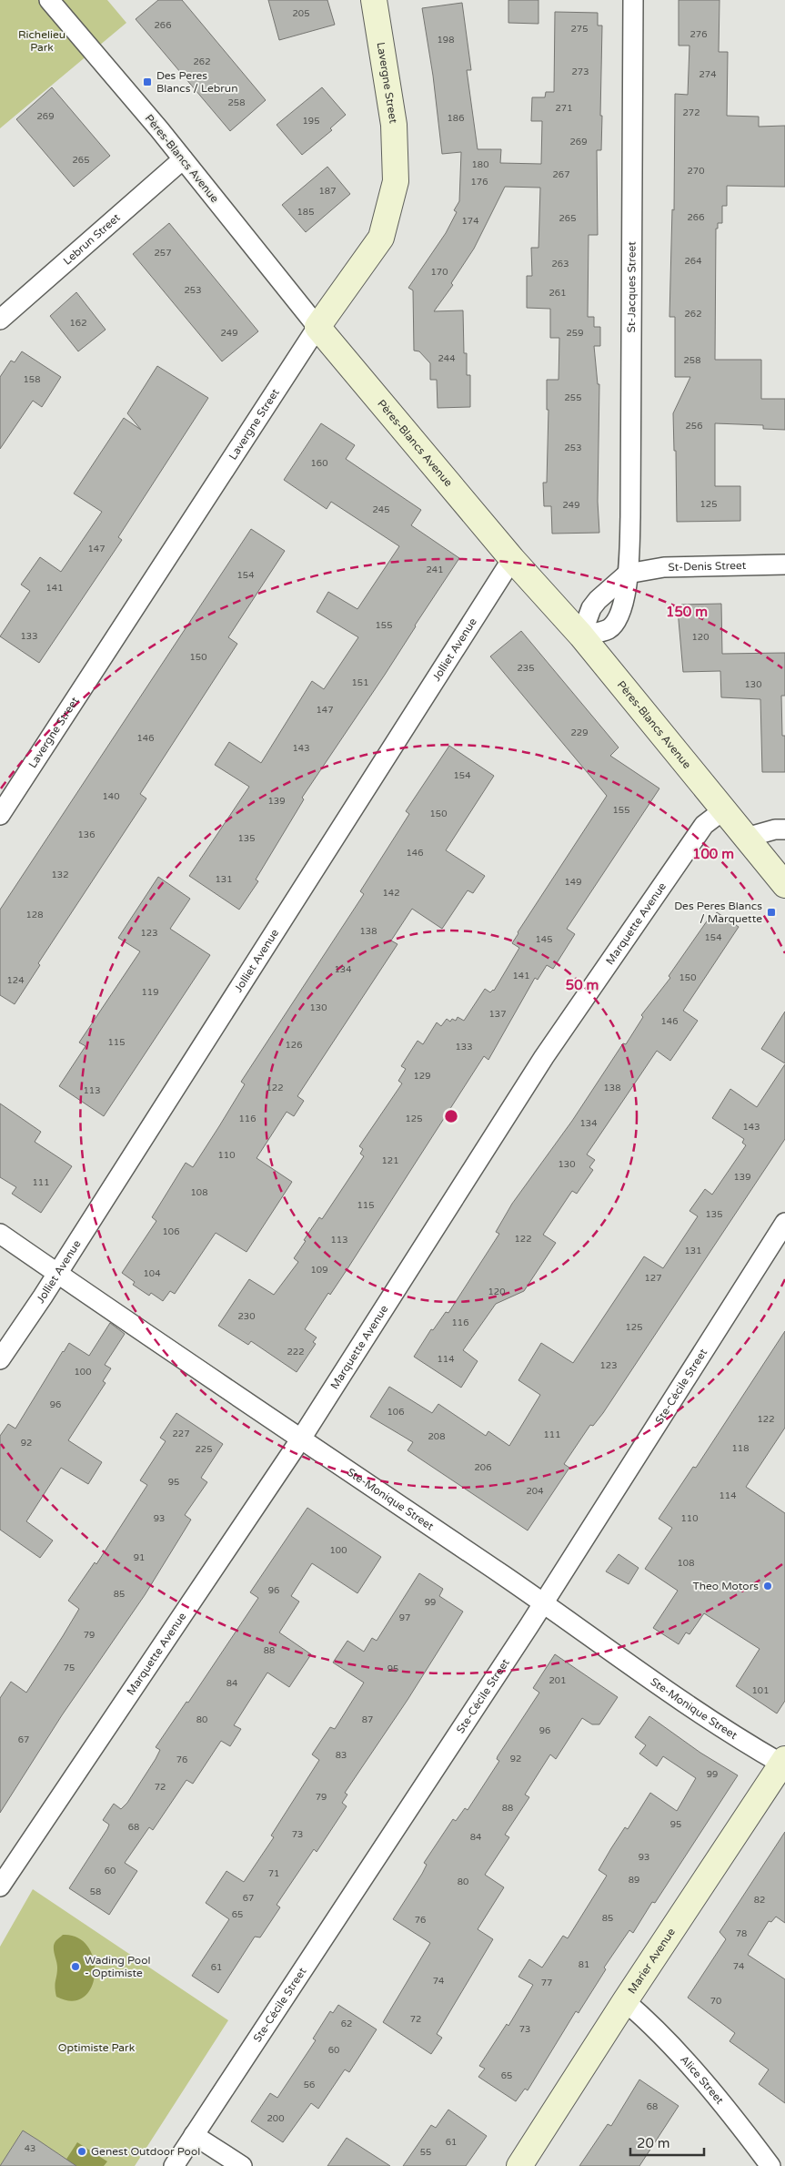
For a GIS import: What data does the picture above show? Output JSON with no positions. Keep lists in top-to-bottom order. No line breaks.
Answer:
{"streets":{"street":["Lavergne Street","Pères-Blancs Avenue","Lebrun Street","St-Jacques Street","St-Denis Street","Jolliet Avenue","Marquette Avenue","Ste-Cécile Street","Ste-Monique Street","Marier Avenue","Alice Street"]},"crossings":[["Lavergne Street","Pères-Blancs Avenue"],["Pères-Blancs Avenue","Lebrun Street"],["Pères-Blancs Avenue","St-Jacques Street"],["Pères-Blancs Avenue","Jolliet Avenue"],["Pères-Blancs Avenue","Marquette Avenue"],["St-Jacques Street","St-Denis Street"],["Jolliet Avenue","Ste-Monique Street"],["Marquette Avenue","Ste-Monique Street"],["Ste-Cécile Street","Ste-Monique Street"],["Ste-Monique Street","Marier Avenue"],["Marier Avenue","Alice Street"]],"parks":["Richelieu Park","Optimiste Park"],"places":{"transit":["Des Peres Blancs / Lebrun","Des Peres Blancs / Marquette"],"other":["Theo Motors","Wading Pool - Optimiste","Genest Outdoor Pool"]},"house_numbers":["205","266","275","276","198","262","273","274","258","271","272","269","186","195","269","265","180","270","267","176","187","185","266","265","174","257","264","263","170","253","261","262","162","249","259","244","258","158","255","256","253","160","125","249","245","147","241","154","141","155","133","120","150","235","151","130","147","229","146","143","154","140","139","155","150","136","135","146","132","131","149","142","128","138","123","154","145","134","141","150","124","119","130","137","146","115","126","133","129","122","138","113","116","125","134","143","110","121","130","139","111","108","115","135","106","122","113","131","109","104","127","120","230","116","125","222","114","123","100","96","106","122","227","111","208","92","118","225","206","95","204","114","93","110","100","91","108","96","85","99","97","79","88","75","95","201","84","101","80","87","96","67","83","92","76","99","72","79","88","95","68","73","84","93","60","71","89","80","58","67","82","65","85","76","78","81","74","61","74","77","70","72","62","73","60","65","56","68","200","61","43","55"],"scale_bar":"20 m","rings":["150 m","100 m","50 m"]}
